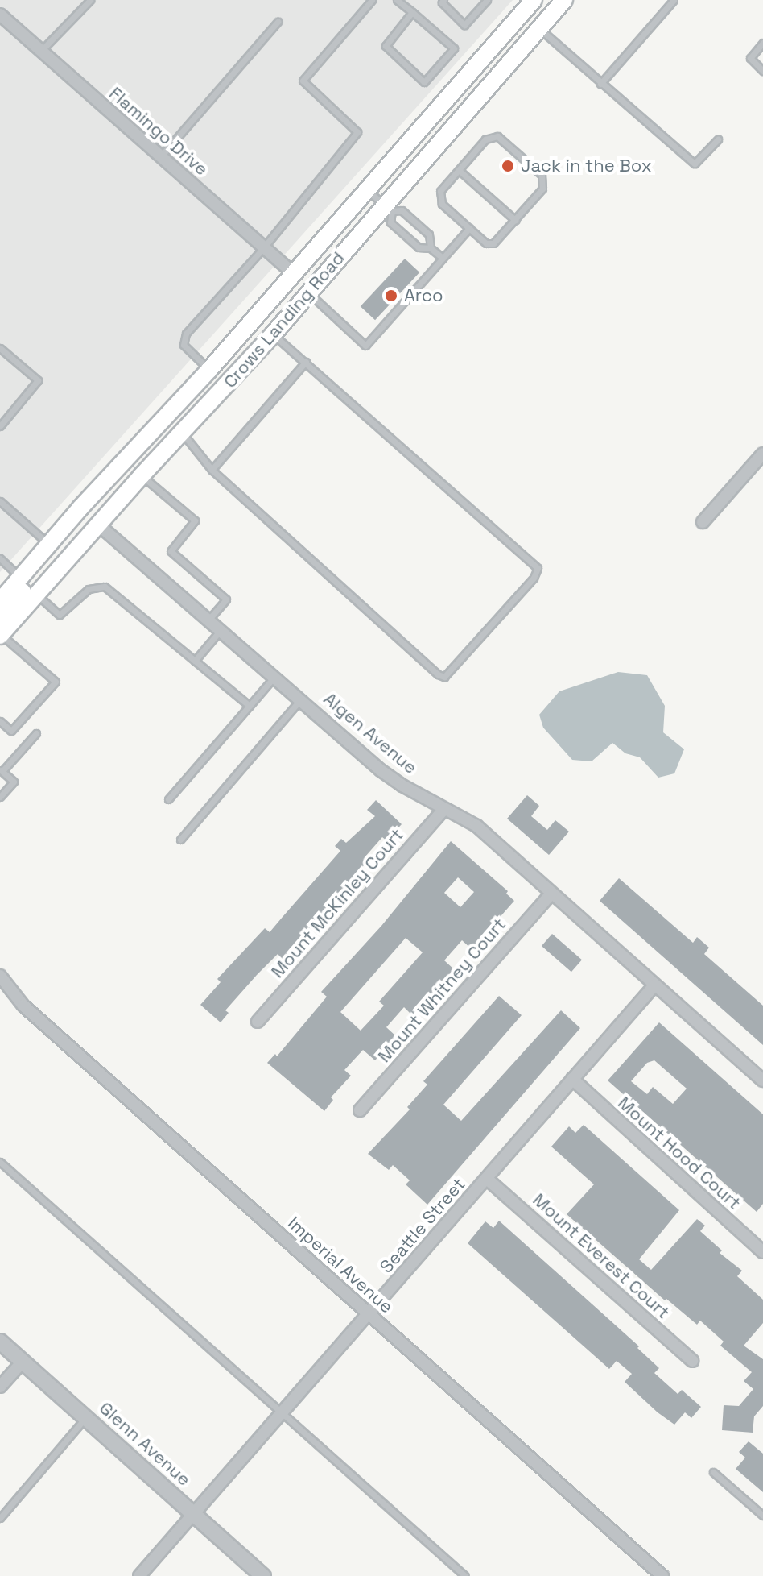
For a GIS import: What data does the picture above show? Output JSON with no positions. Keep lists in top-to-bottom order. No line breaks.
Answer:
{"streets":{"main road":["Crows Landing Road"],"street":["Flamingo Drive","Algen Avenue","Mount McKinley Court","Mount Whitney Court","Mount Hood Court","Seattle Street","Mount Everest Court","Imperial Avenue","Glenn Avenue"]},"crossings":[["Flamingo Drive","Crows Landing Road"],["Crows Landing Road","Algen Avenue"],["Algen Avenue","Mount McKinley Court"],["Algen Avenue","Mount Whitney Court"],["Algen Avenue","Seattle Street"],["Mount Hood Court","Seattle Street"],["Seattle Street","Mount Everest Court"],["Seattle Street","Imperial Avenue"],["Seattle Street","Glenn Avenue"]],"places":["Jack in the Box","Arco"]}
